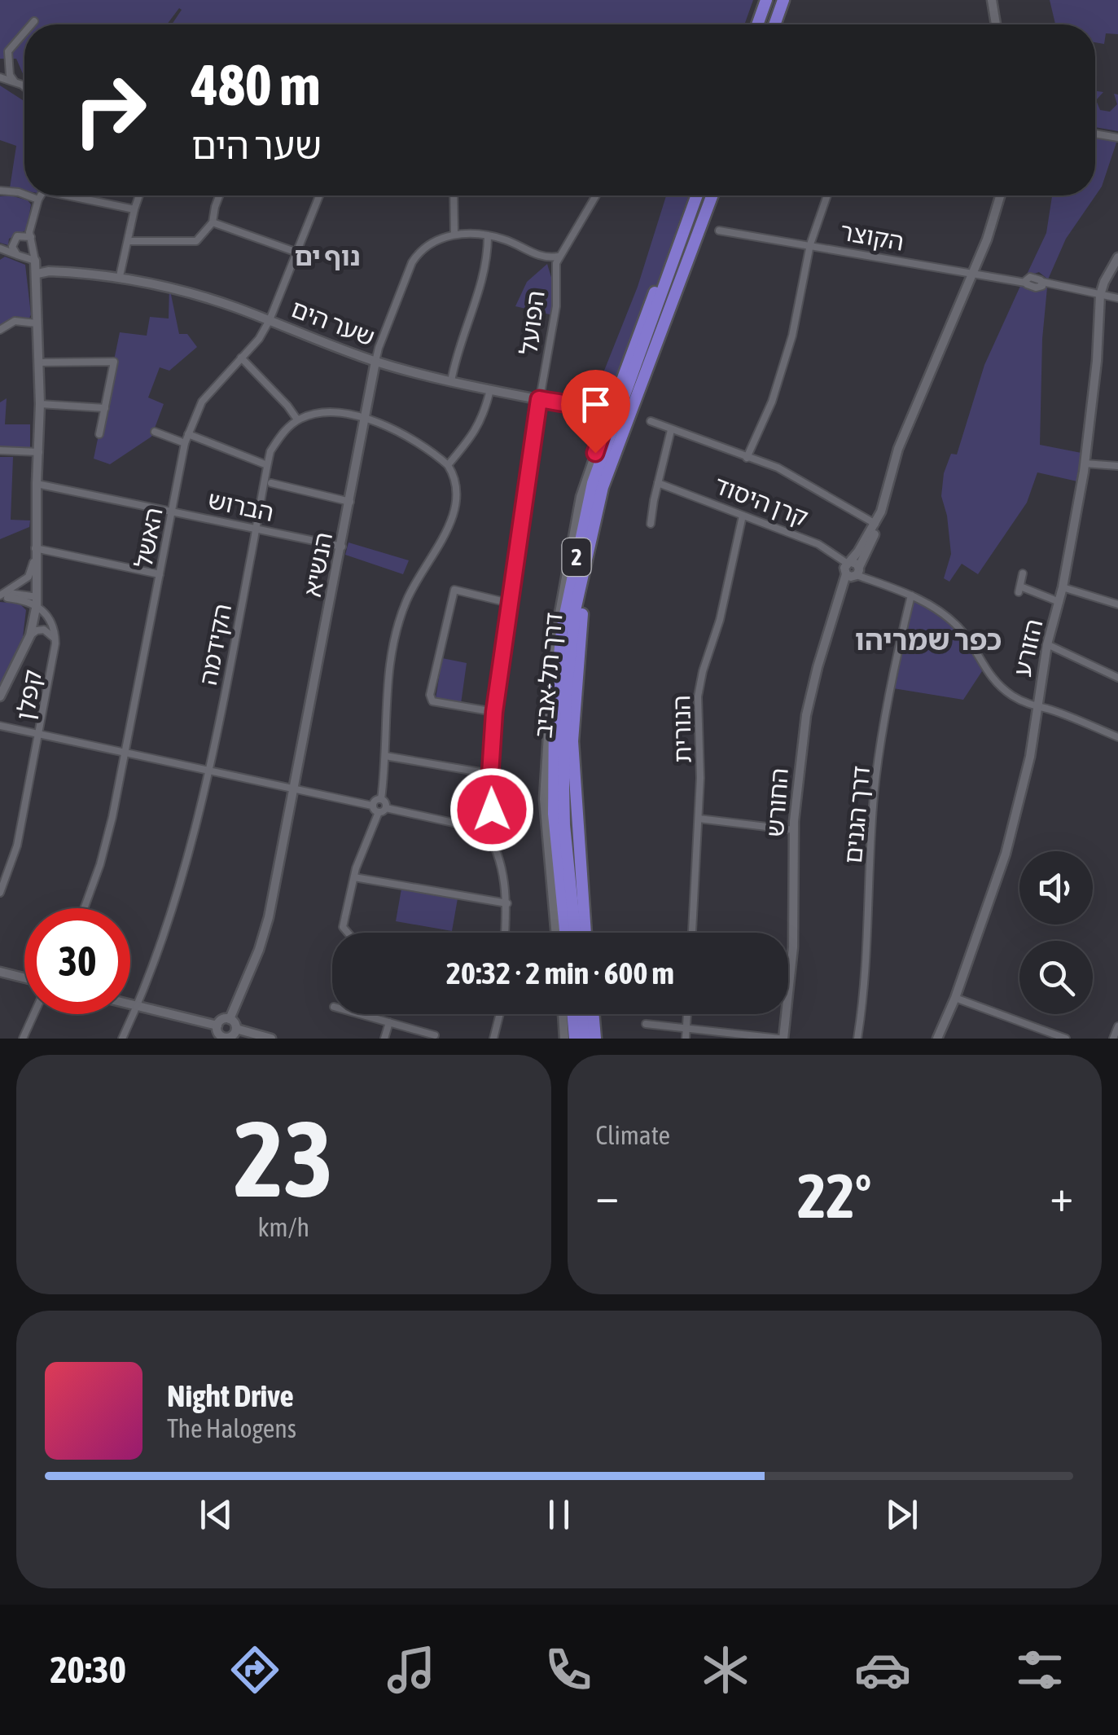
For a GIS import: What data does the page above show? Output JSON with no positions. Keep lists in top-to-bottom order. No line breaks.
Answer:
{"streets":{"highway":["2","דרך תל-אביב"],"street":["הקוצר","שער הים","הפועל","קרן היסוד","הברוש","האשל","הנשיא","הקידמה","הזורע","קפלן","הנורית","החורש","דרך הגנים"]},"crossings":[["הקוצר","הזורע"],["שער הים","הפועל"],["שער הים","האשל"],["שער הים","הנשיא"],["הפועל","הנשיא"],["קרן היסוד","הזורע"],["קרן היסוד","הנורית"],["קרן היסוד","החורש"],["קרן היסוד","דרך הגנים"],["הברוש","האשל"],["הברוש","הנשיא"],["הברוש","הקידמה"]],"districts":["נוף ים","כפר שמריהו"],"page":{"turn":["480 m","שער הים"],"limit":"30","trip":"20:32 · 2 min · 600 m","tile":[["23","km/h"],"Climate"],"heat":["−","22°","+"],"song":["Night Drive","The Halogens"],"tabs":"20:30"}}
